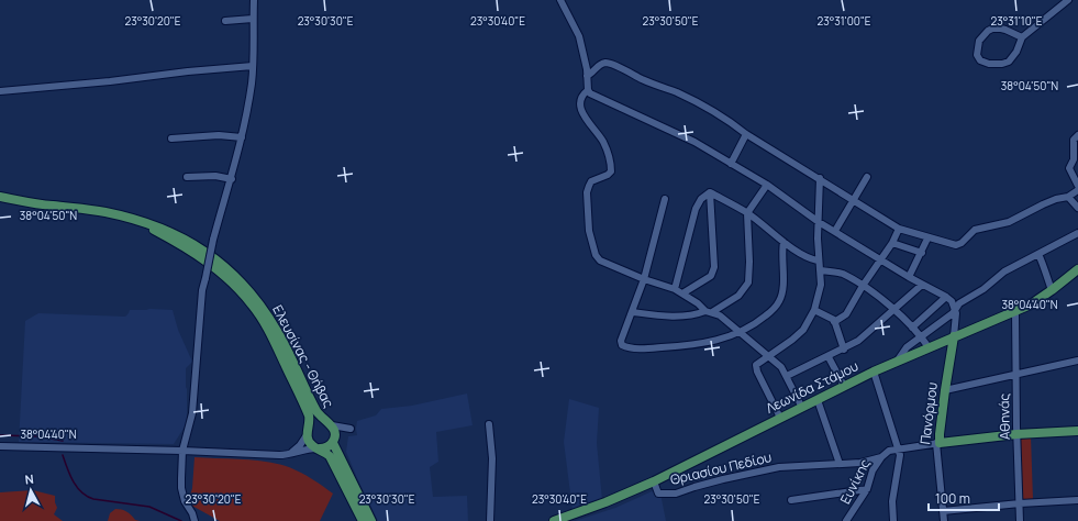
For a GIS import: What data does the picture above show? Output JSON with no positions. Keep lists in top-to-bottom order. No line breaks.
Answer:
{"streets":{"main road":["Ελευσίνας - Θήβας","Λεωνίδα Στάμου","Πανόρμου"],"street":["Αθηνάς","Θριασίου Πεδίου","Ευνίκης"]},"crossings":[["Λεωνίδα Στάμου","Πανόρμου"],["Λεωνίδα Στάμου","Αθηνάς"],["Λεωνίδα Στάμου","Θριασίου Πεδίου"],["Πανόρμου","Ευνίκης"],["Θριασίου Πεδίου","Ευνίκης"]],"scale_bar":"100 m","north":"top","coordinates":["23°30'20\"E","23°30'30\"E","23°30'40\"E","23°30'50\"E","23°31'00\"E","23°31'10\"E","38°04'50\"N","38°04'40\"N"]}
